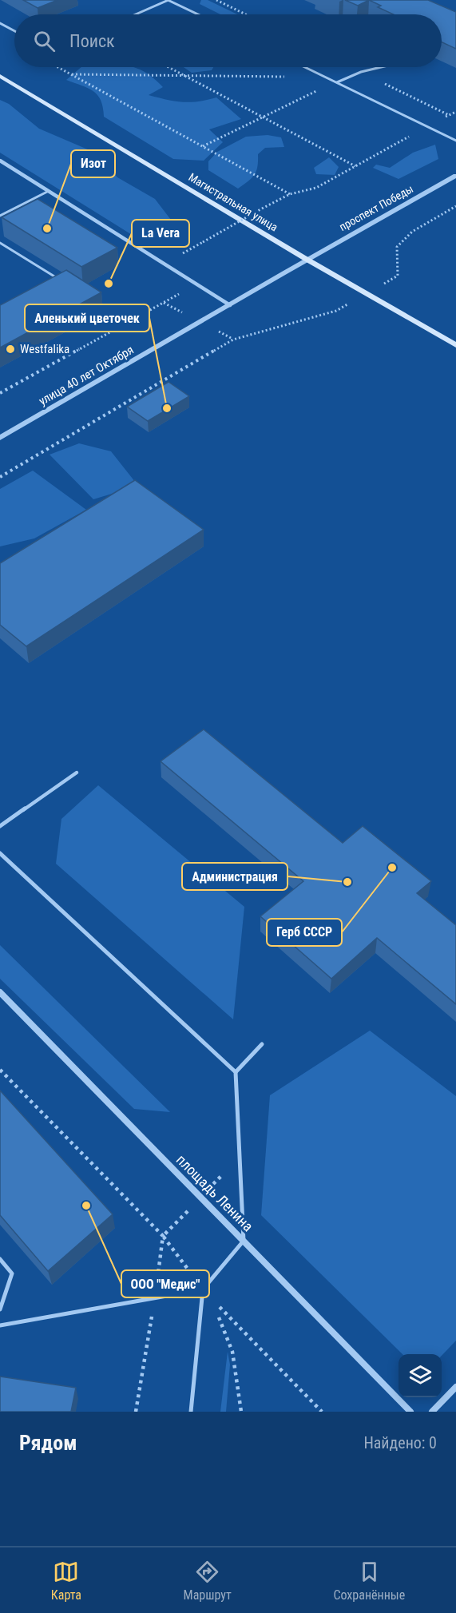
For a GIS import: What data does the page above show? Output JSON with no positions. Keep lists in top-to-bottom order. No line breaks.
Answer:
{"streets":{"main road":["Магистральная улица"],"street":["проспект Победы","улица 40 лет Октября","площадь Ленина"]},"crossings":[["Магистральная улица","проспект Победы"],["Магистральная улица","улица 40 лет Октября"],["проспект Победы","улица 40 лет Октября"]],"places":["Изот","La Vera","Westfalika","Аленький цветочек","Герб СССР","Администрация","ООО \"Медис\""],"page":{"search":"Поиск","heading":["Рядом","Найдено: 0"],"nav":["Карта","Маршрут","Сохранённые"]}}
